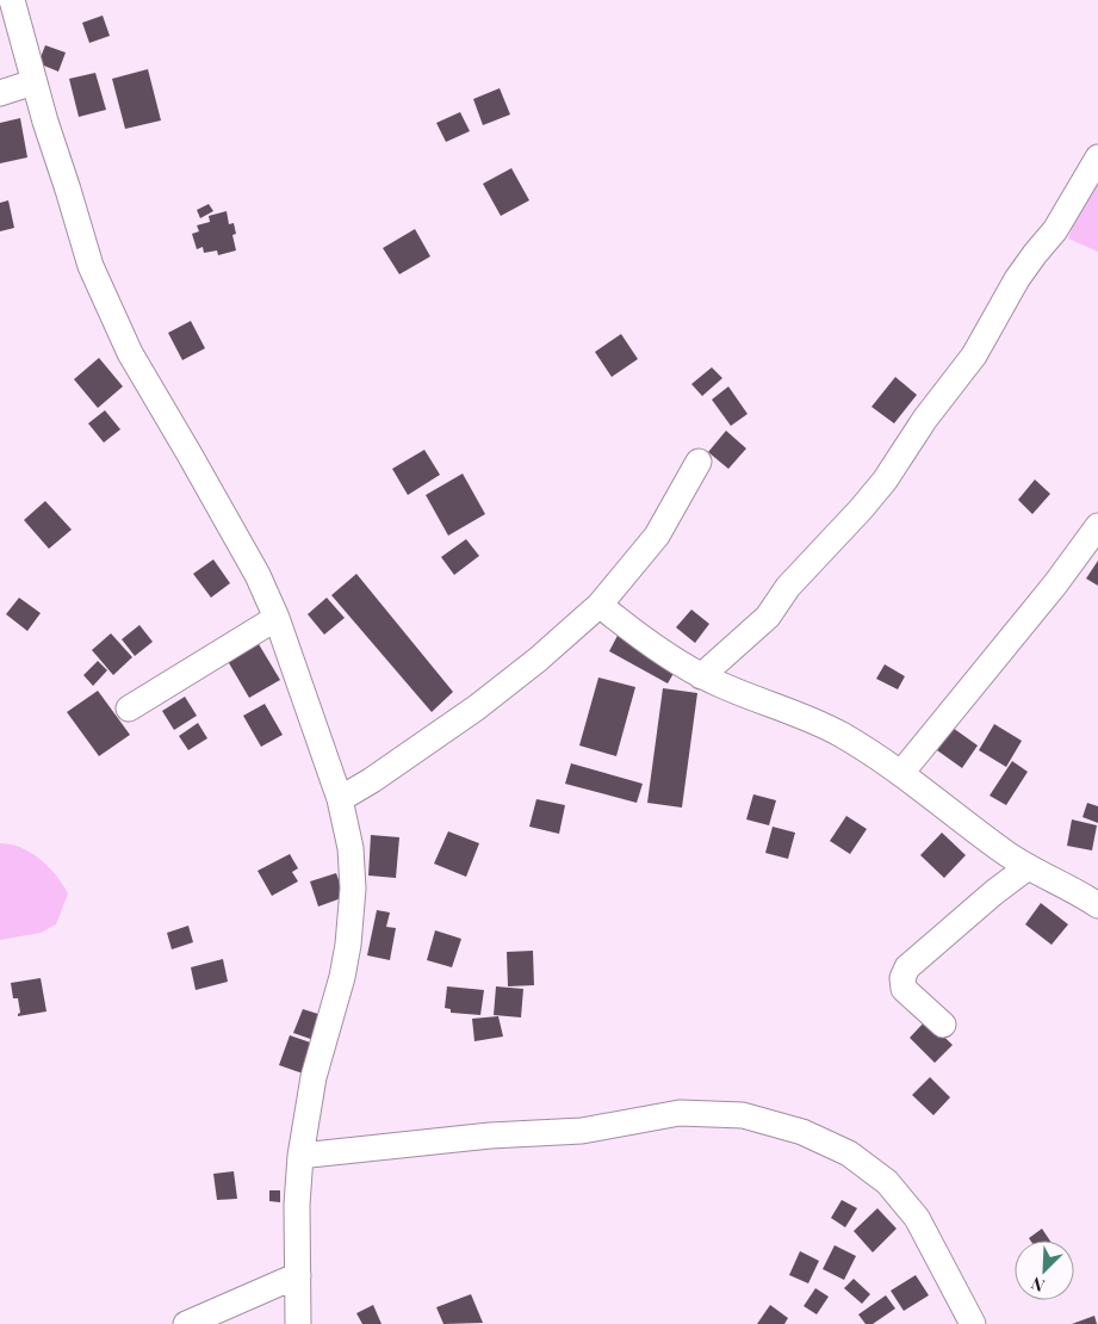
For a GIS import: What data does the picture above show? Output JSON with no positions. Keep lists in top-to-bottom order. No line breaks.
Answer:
{"north":"bottom left"}
